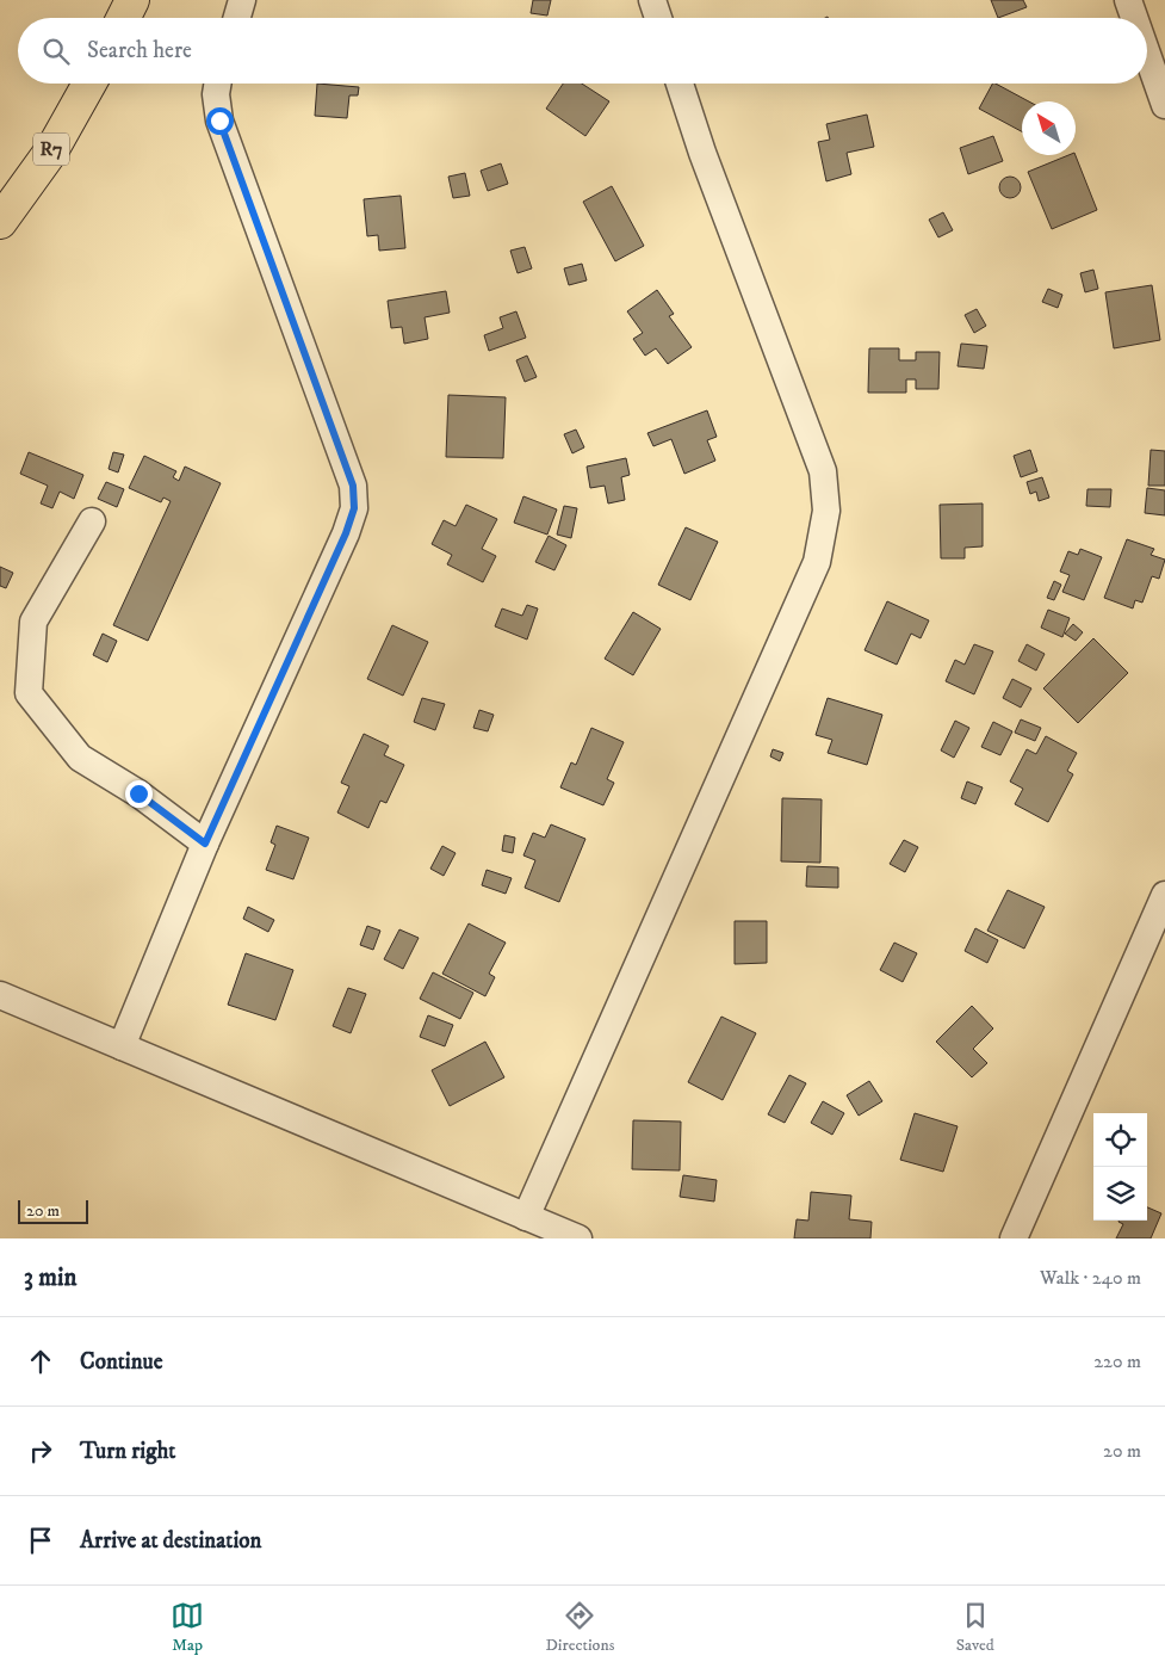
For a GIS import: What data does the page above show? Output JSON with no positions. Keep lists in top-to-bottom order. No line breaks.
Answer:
{"streets":{"highway":["R7"]},"scale_bar":"20 m","north":"top left","page":{"search":"Search here","scale":"20 m","heading":["3 min","Walk · 240 m"],"list":[["Continue","220 m"],["Turn right","20 m"],"Arrive at destination"],"nav":["Map","Directions","Saved"]}}
